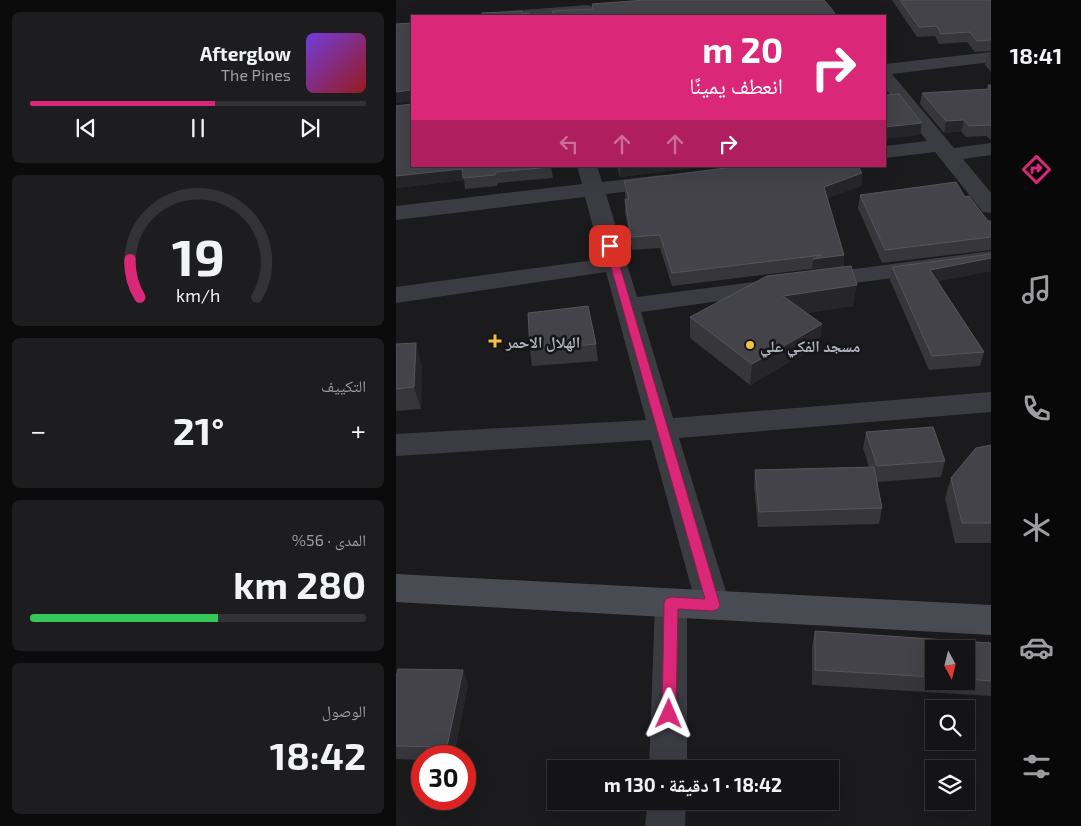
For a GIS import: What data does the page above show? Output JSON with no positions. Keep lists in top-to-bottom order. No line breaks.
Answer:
{"places":{"health":["الهلال الاحمر"],"other":["مسجد الفكي علي"]},"north":"bottom","page":{"tabs":"18:41","turn":["20 m","انعطف يمينًا"],"song":["Afterglow","The Pines"],"tile":["التكييف",["المدى · 56%","280 km"],["الوصول","18:42"]],"heat":["−","21°","+"],"limit":"30","trip":"18:42 · 1 دقيقة · 130 m","gauge":["19","km/h"]}}
